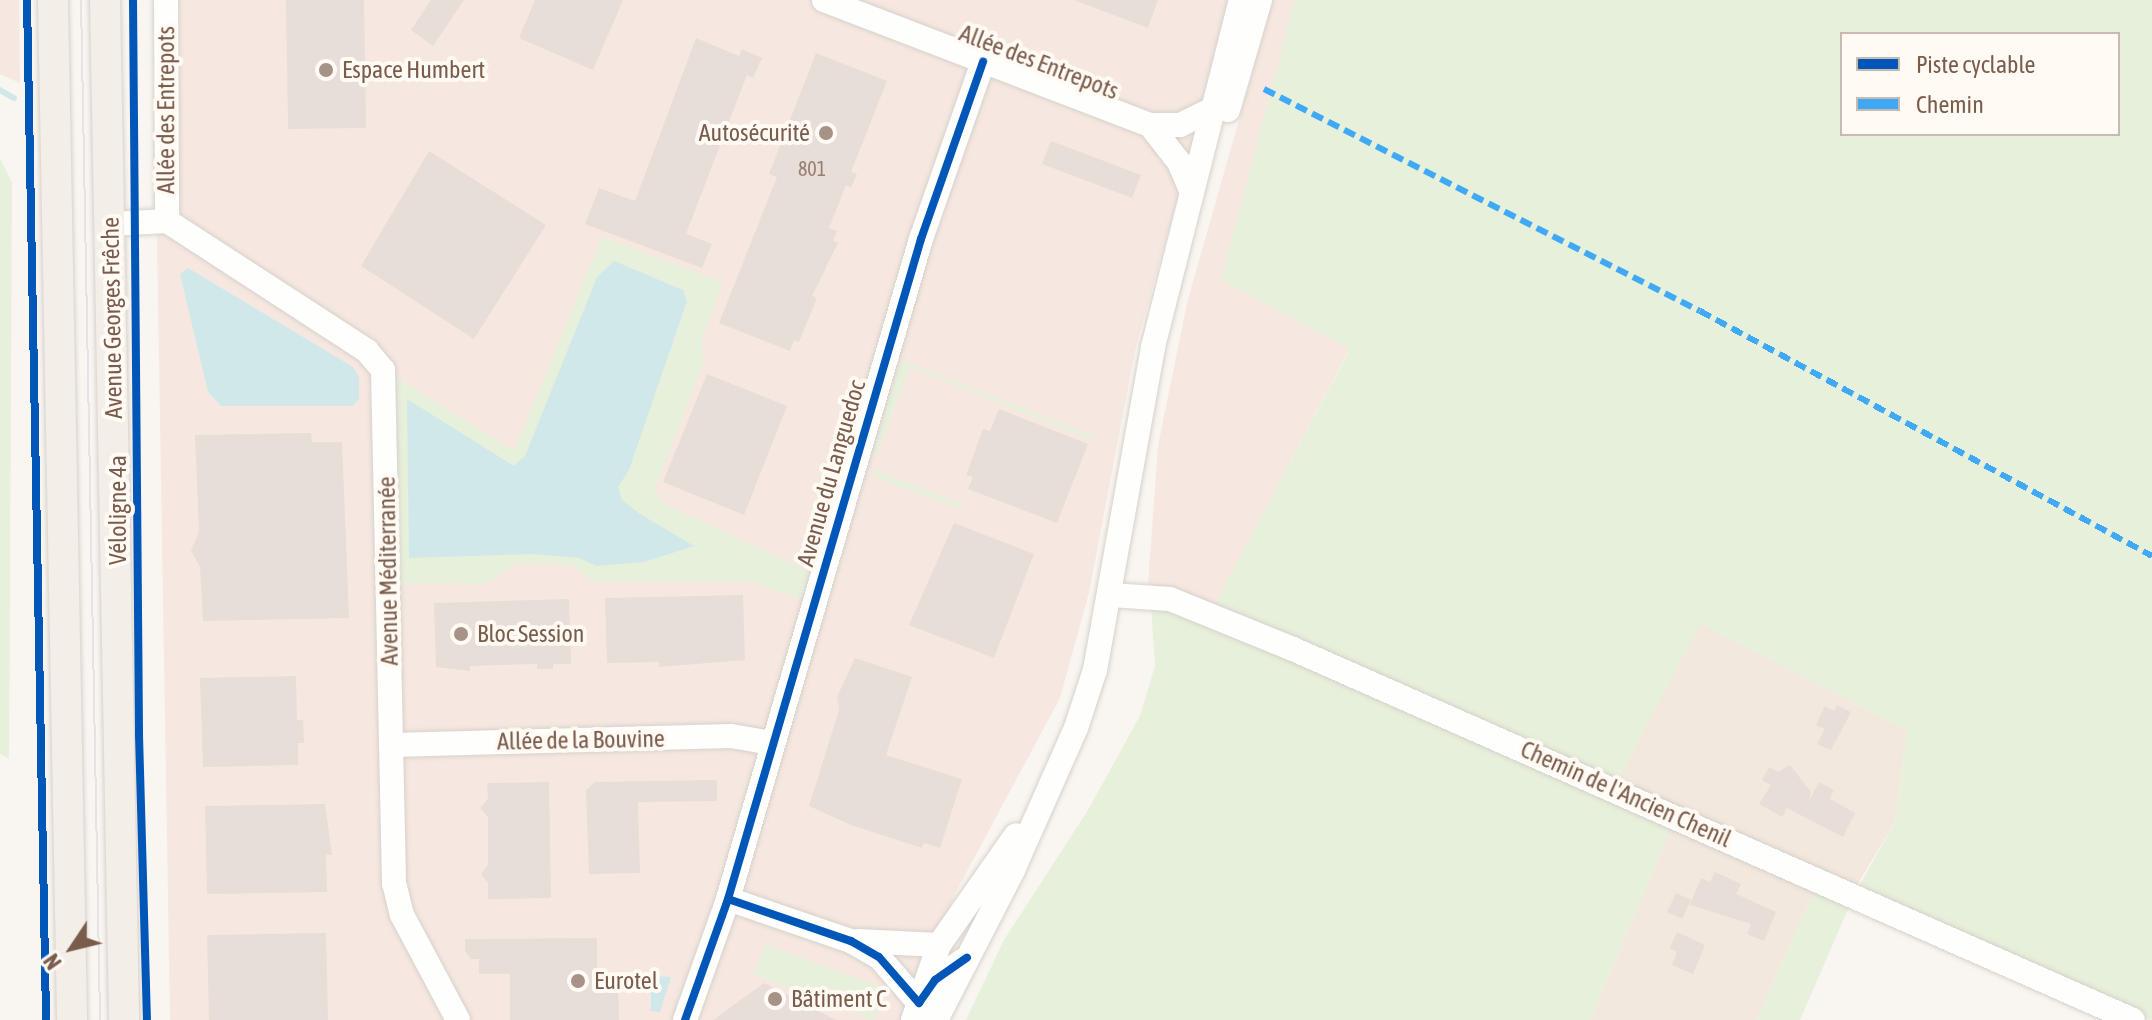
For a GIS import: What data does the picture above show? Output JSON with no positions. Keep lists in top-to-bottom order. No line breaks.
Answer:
{"streets":{"main road":["Avenue Georges Frêche"],"street":["Allée des Entrepots","Avenue du Languedoc","Avenue Méditerranée","Allée de la Bouvine","Chemin de l'Ancien Chenil"],"cycle path":["Véloligne 4a"]},"crossings":[["Allée des Entrepots","Avenue du Languedoc"],["Allée des Entrepots","Avenue Méditerranée"],["Avenue du Languedoc","Allée de la Bouvine"],["Avenue Méditerranée","Allée de la Bouvine"]],"places":["Espace Humbert","Autosécurité","Bloc Session","Eurotel","Bâtiment C"],"house_numbers":["801"],"legend":["Piste cyclable","Chemin"],"north":"bottom left"}
